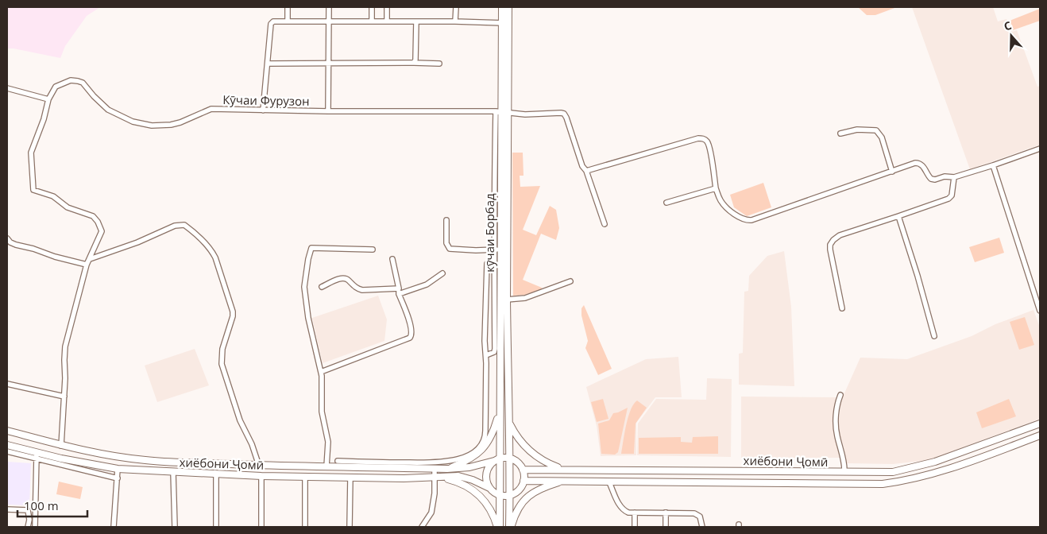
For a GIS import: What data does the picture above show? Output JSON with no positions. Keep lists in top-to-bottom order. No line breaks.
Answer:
{"streets":{"main road":["кӯчаи Борбад","хиёбони Ҷомӣ"],"street":["Кӯчаи Фурузон"]},"crossings":[["Кӯчаи Фурузон","кӯчаи Борбад"],["кӯчаи Борбад","хиёбони Ҷомӣ"]],"scale_bar":"100 m","north":"top"}
